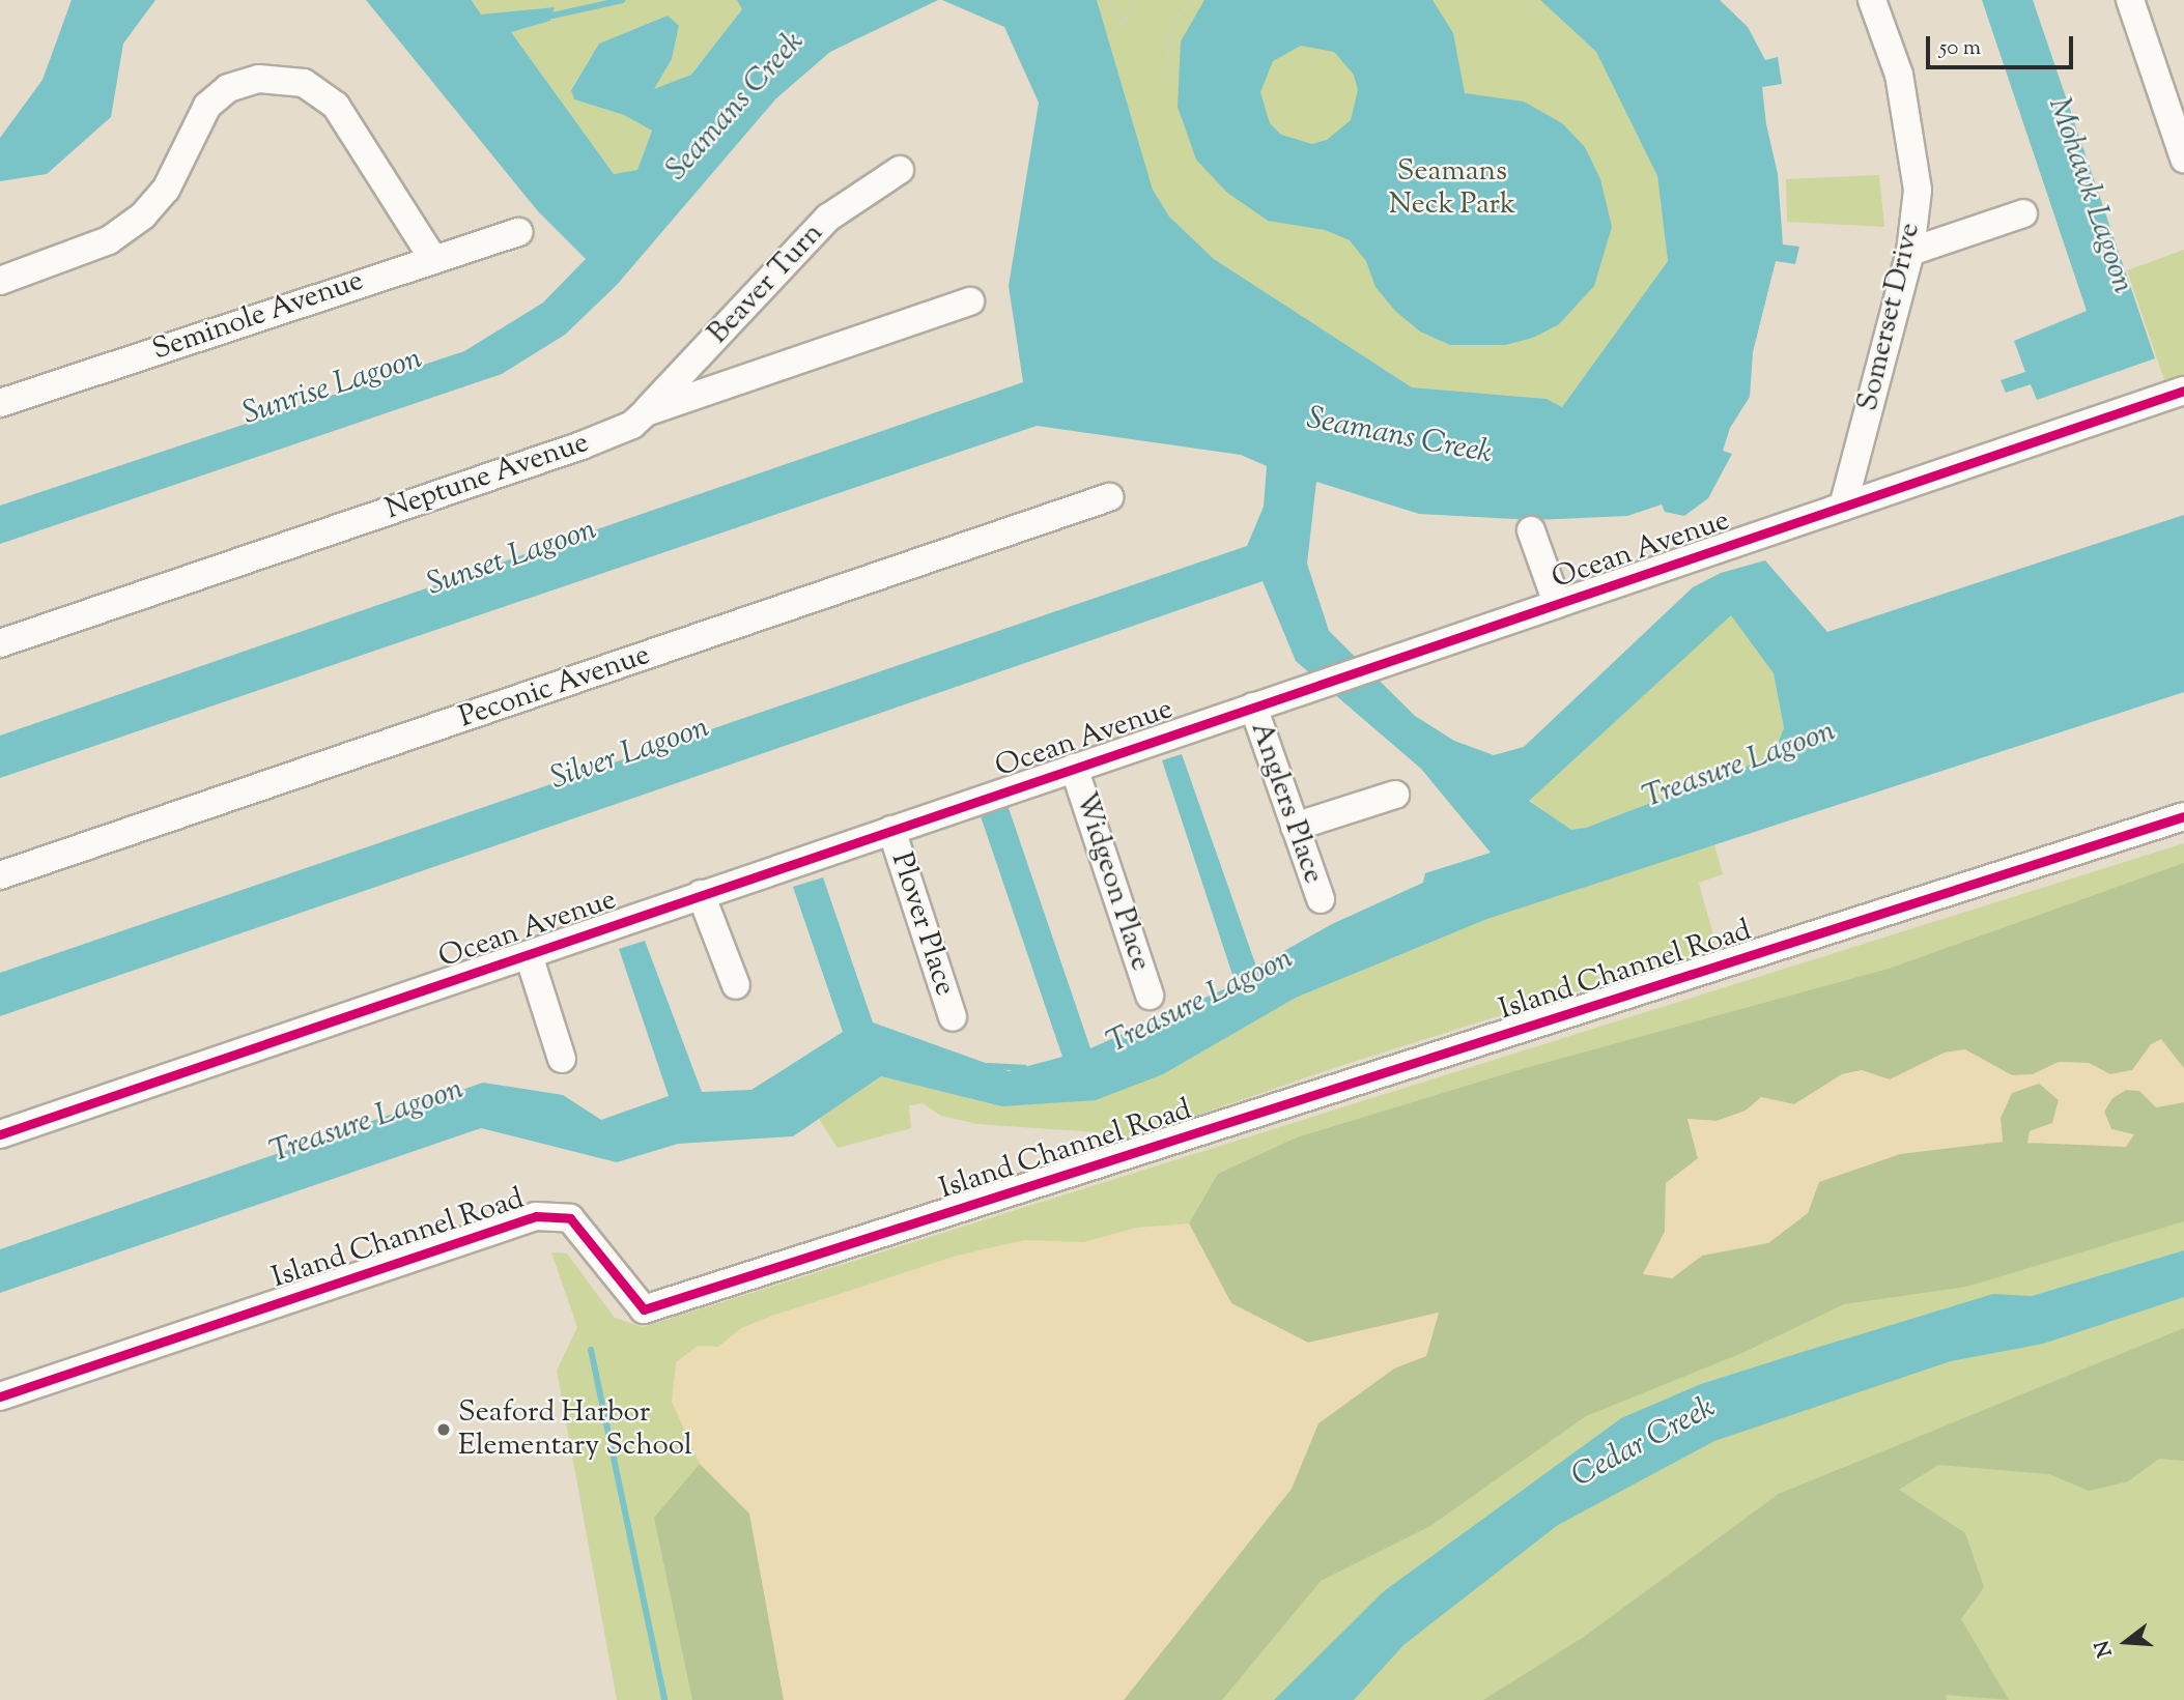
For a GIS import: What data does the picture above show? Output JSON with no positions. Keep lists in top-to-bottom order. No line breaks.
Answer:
{"streets":{"street":["Beaver Turn","Seminole Avenue","Somerset Drive","Neptune Avenue","Ocean Avenue","Peconic Avenue","Anglers Place","Widgeon Place","Plover Place","Island Channel Road"]},"crossings":[["Beaver Turn","Neptune Avenue"],["Somerset Drive","Ocean Avenue"],["Ocean Avenue","Anglers Place"],["Ocean Avenue","Widgeon Place"],["Ocean Avenue","Plover Place"]],"water":["Seamans Creek","Mohawk Lagoon","Sunrise Lagoon","Sunset Lagoon","Silver Lagoon","Treasure Lagoon","Cedar Creek"],"parks":["Seamans Neck Park"],"places":["Seaford Harbor Elementary School"],"scale_bar":"50 m","north":"left"}
